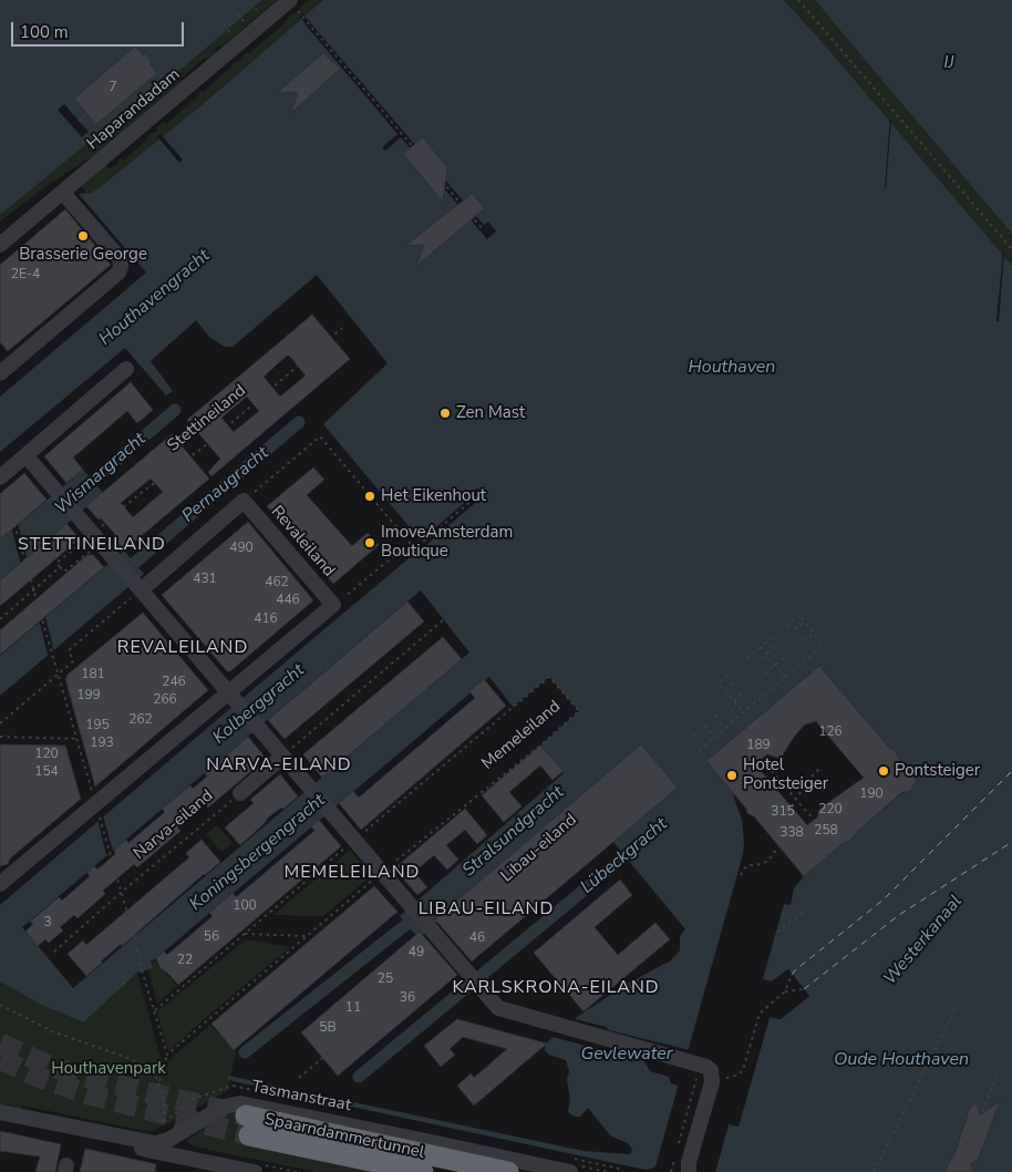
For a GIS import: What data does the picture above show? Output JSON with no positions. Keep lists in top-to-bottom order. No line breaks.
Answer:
{"streets":{"highway":["Spaarndammertunnel"],"street":["Haparandadam","Revaleiland","Narva-eiland","Tasmanstraat"],"path":["Stettineiland","Memeleiland","Libau-eiland"]},"districts":["STETTINEILAND","REVALEILAND","NARVA-EILAND","MEMELEILAND","LIBAU-EILAND","KARLSKRONA-EILAND"],"water":["IJ","Houthavengracht","Houthaven","Wismargracht","Pernaugracht","Kolberggracht","Stralsundgracht","Koningsbergengracht","Lübeckgracht","Westerkanaal","Gevlewater","Oude Houthaven"],"parks":["Houthavenpark"],"places":["Brasserie George","Zen Mast","Het Eikenhout","ImoveAmsterdam Boutique","Pontsteiger","Hotel Pontsteiger"],"house_numbers":["7","2E-4","490","431","462","446","416","181","246","199","266","262","195","126","193","189","120","154","190","220","315","258","338","100","3","56","46","49","22","25","36","11","5B"],"scale_bar":"100 m"}
